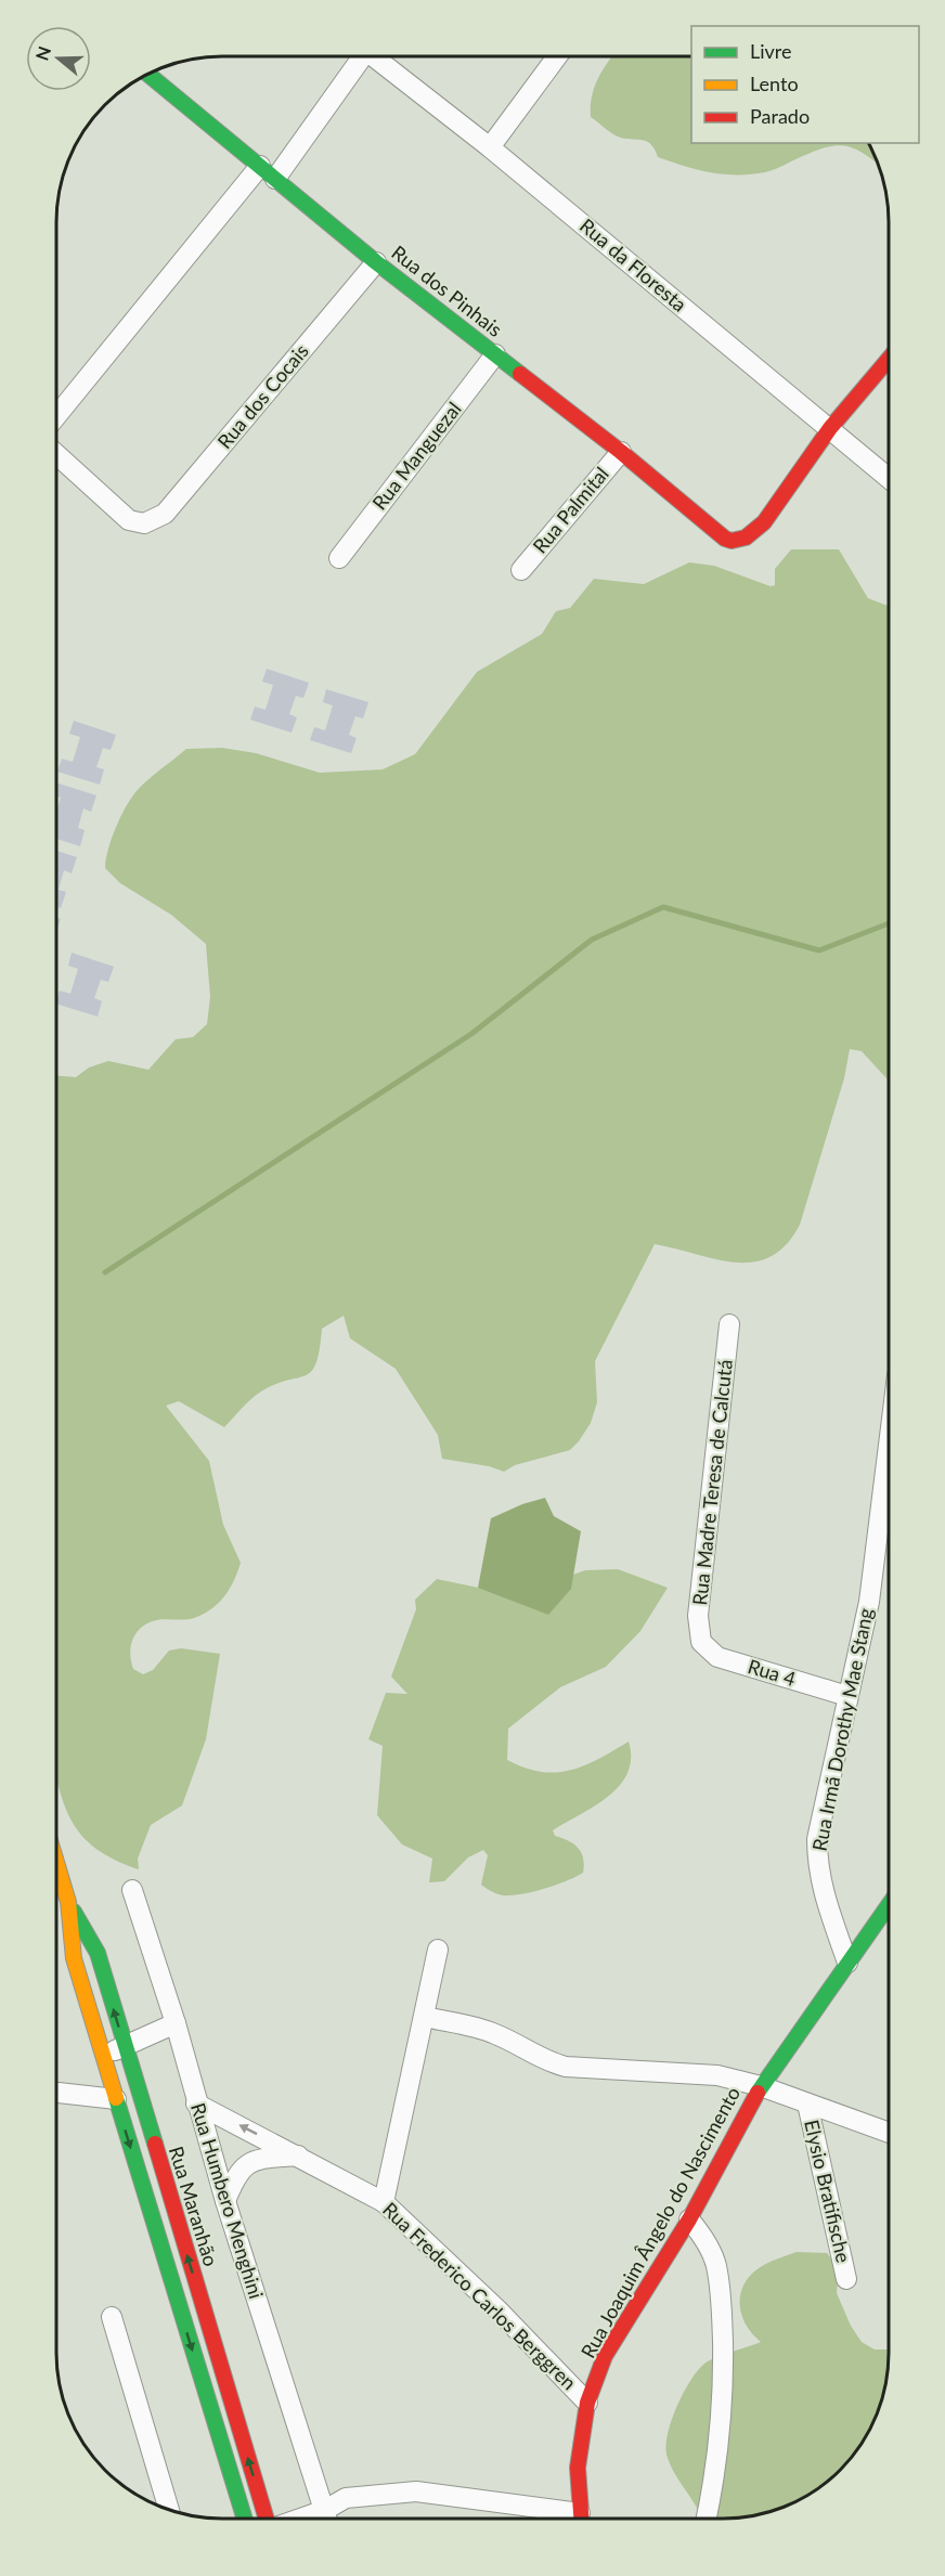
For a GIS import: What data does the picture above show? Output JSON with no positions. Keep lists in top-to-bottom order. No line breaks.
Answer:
{"streets":{"street":["Rua da Floresta","Rua dos Pinhais","Rua dos Cocais","Rua Manguezal","Rua Palmital","Rua Madre Teresa de Calcutá","Rua 4","Rua Irmã Dorothy Mae Stang","Elysio Bratifische","Rua Humbero Menghini","Rua Maranhão","Rua Joaquim Ângelo do Nascimento","Rua Frederico Carlos Berggren"]},"crossings":[["Rua da Floresta","Rua dos Pinhais"],["Rua dos Pinhais","Rua dos Cocais"],["Rua dos Pinhais","Rua Manguezal"],["Rua dos Pinhais","Rua Palmital"],["Rua Madre Teresa de Calcutá","Rua 4"],["Rua 4","Rua Irmã Dorothy Mae Stang"],["Rua Irmã Dorothy Mae Stang","Rua Joaquim Ângelo do Nascimento"],["Rua Humbero Menghini","Rua Frederico Carlos Berggren"],["Rua Joaquim Ângelo do Nascimento","Rua Frederico Carlos Berggren"]],"legend":["Livre","Lento","Parado"],"north":"left"}
